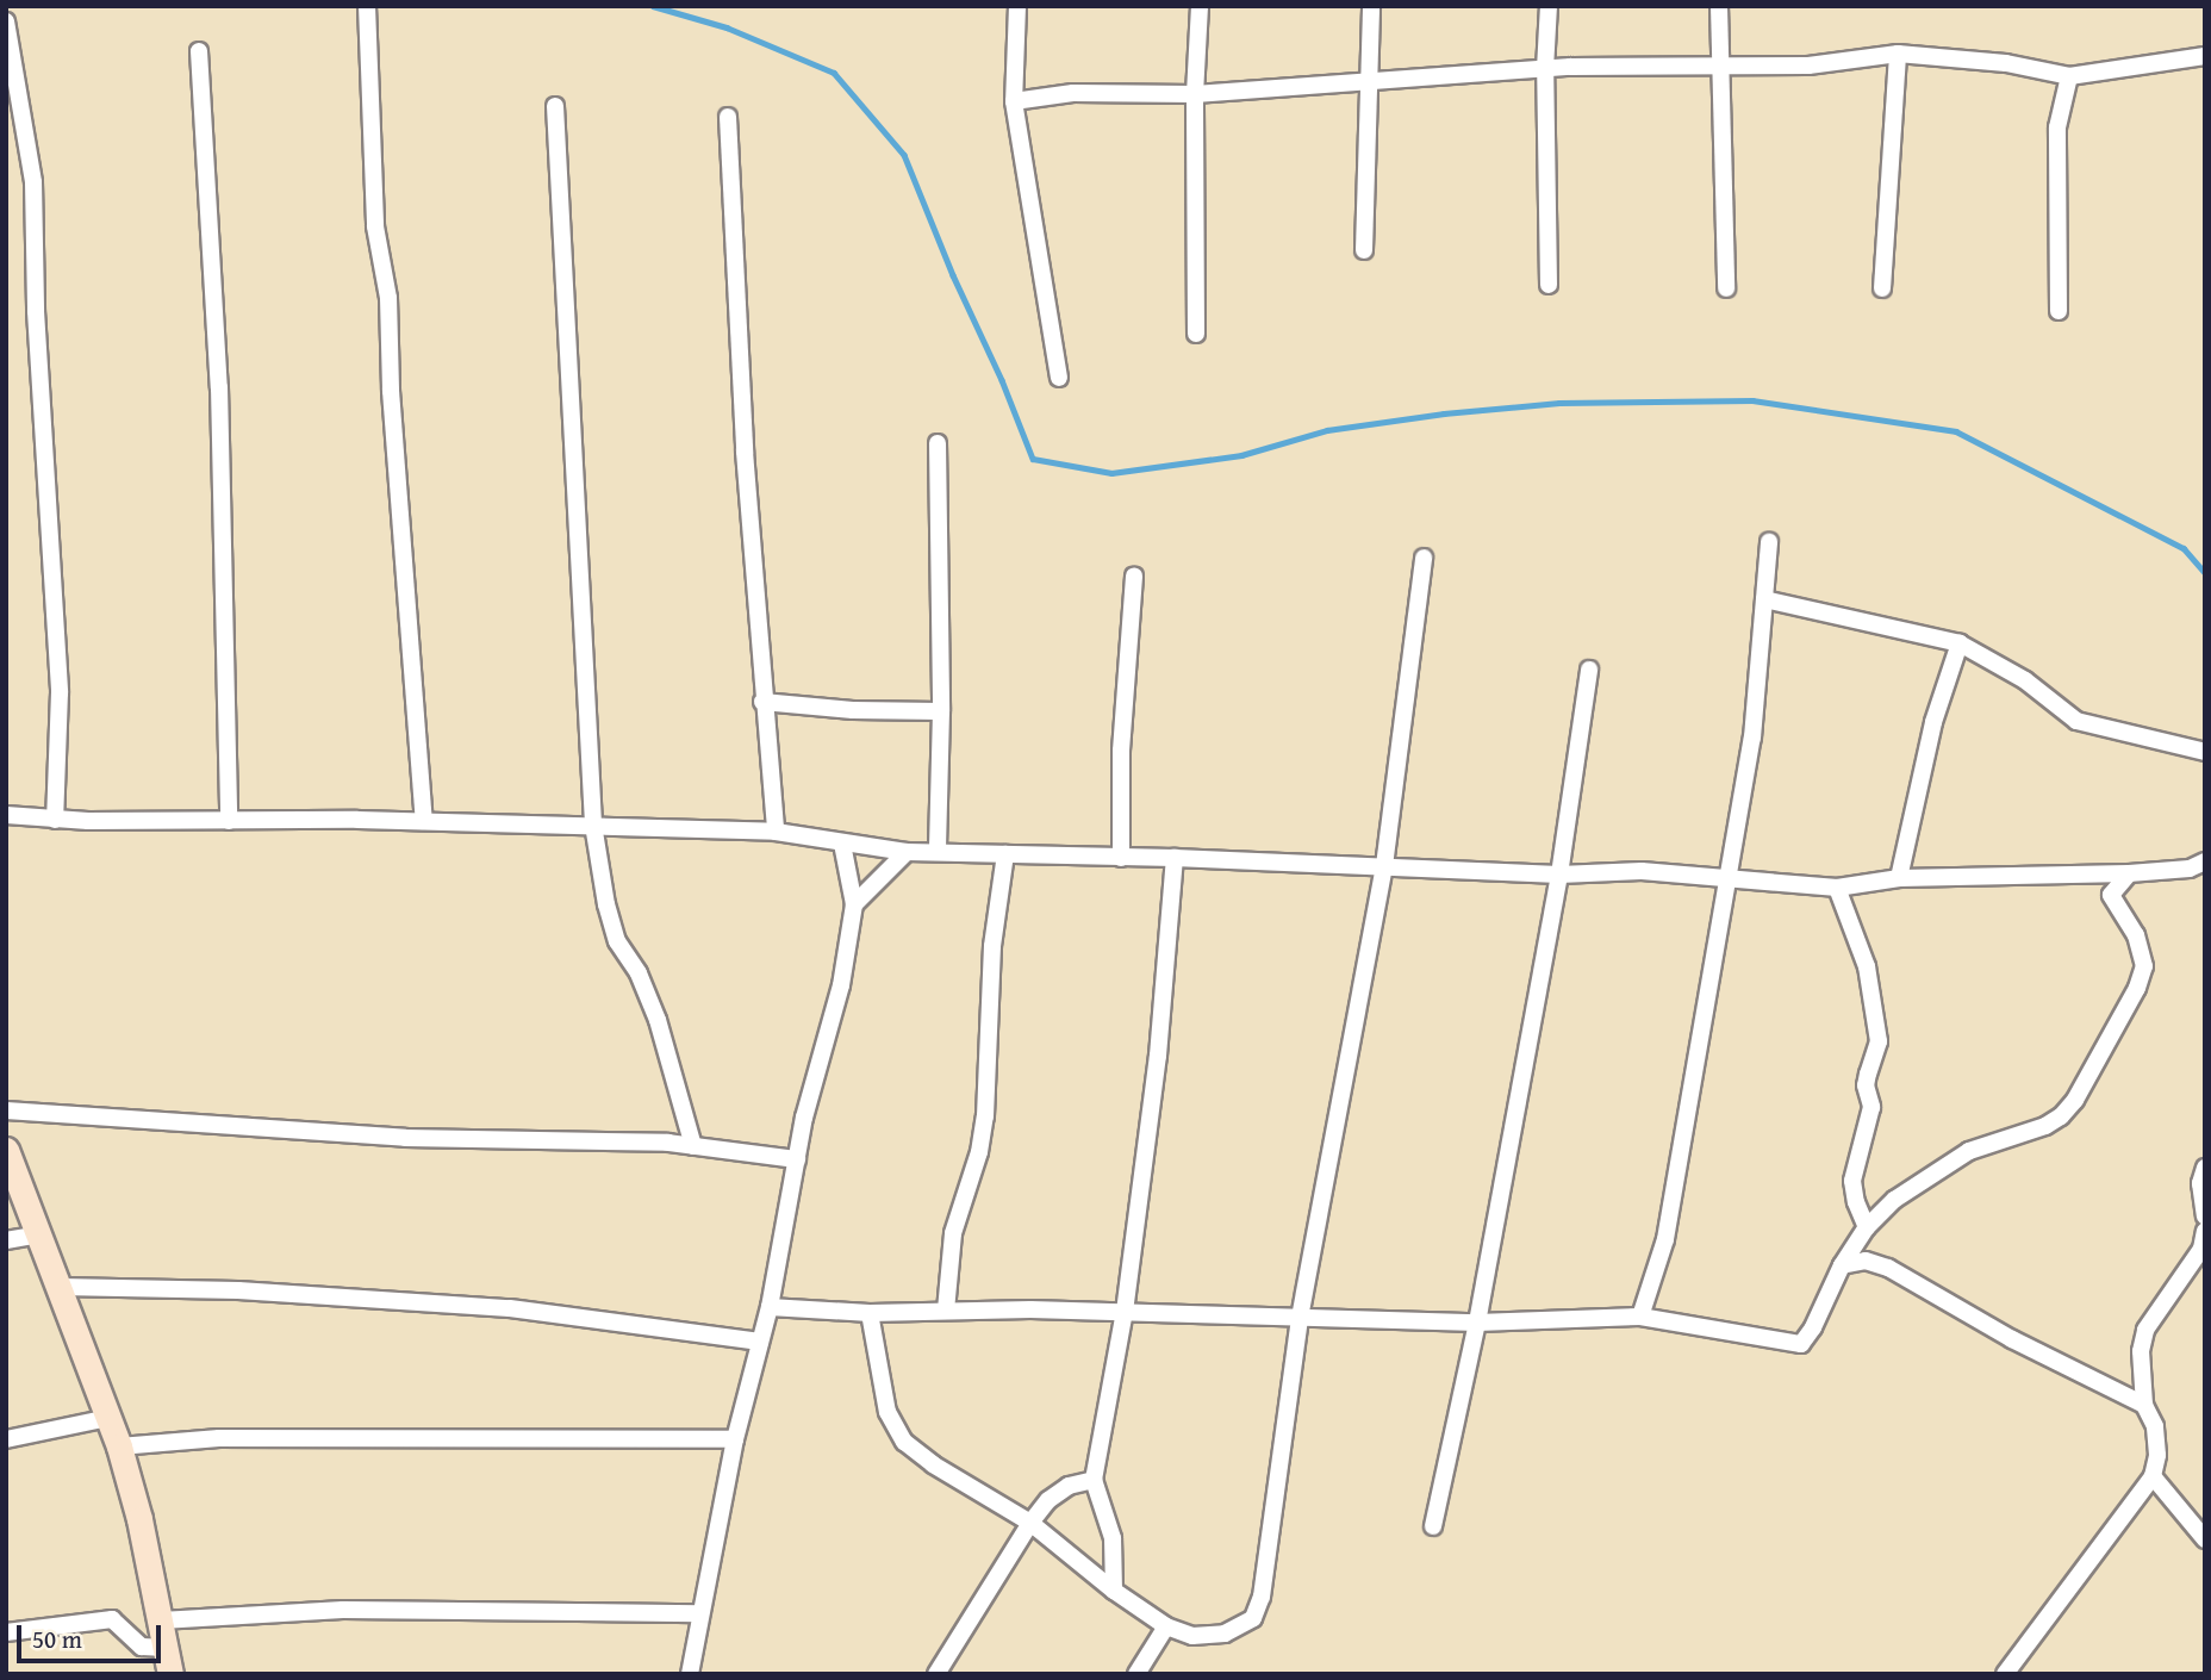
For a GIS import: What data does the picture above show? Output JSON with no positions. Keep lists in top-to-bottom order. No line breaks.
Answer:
{"scale_bar":"50 m"}
